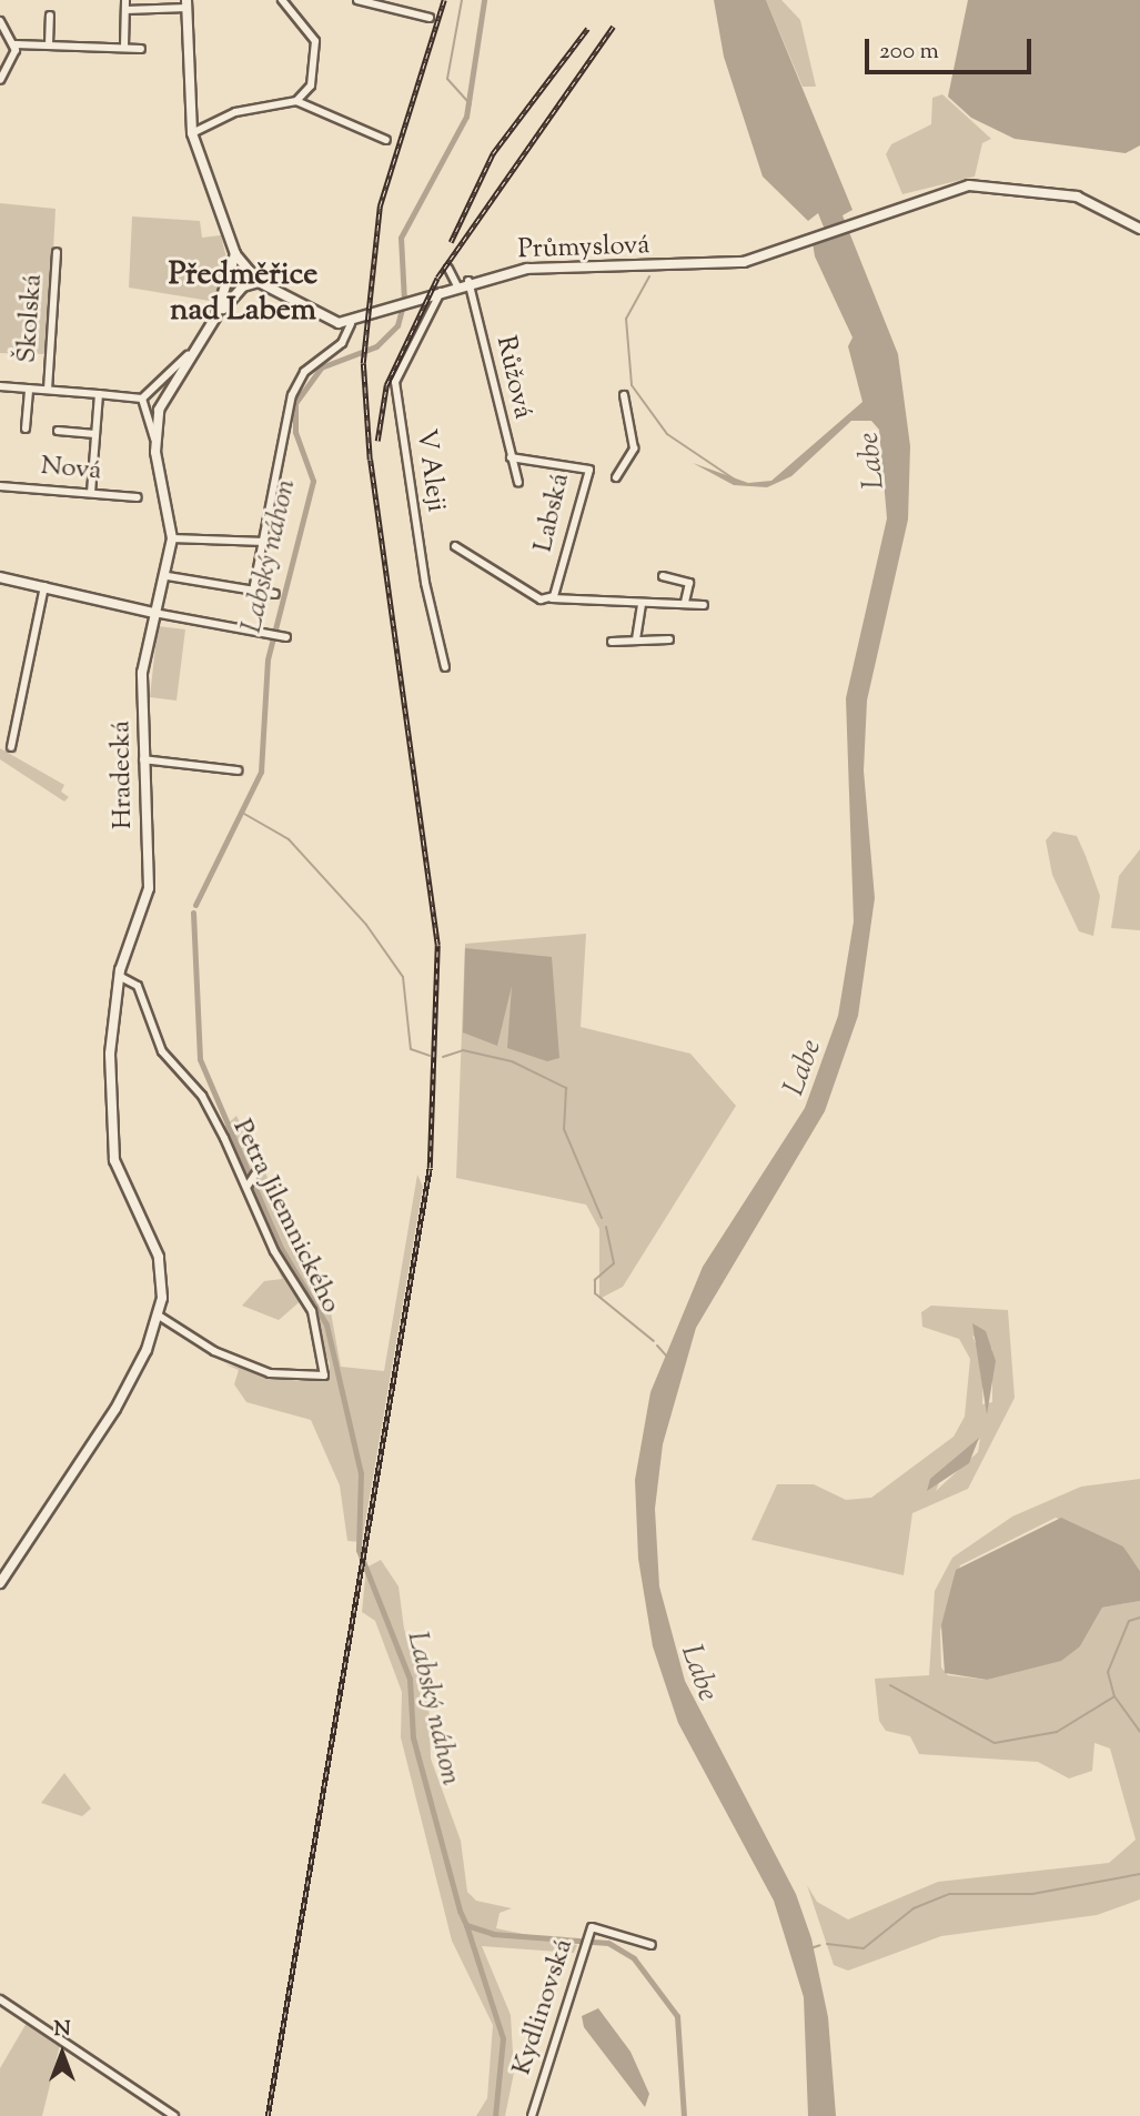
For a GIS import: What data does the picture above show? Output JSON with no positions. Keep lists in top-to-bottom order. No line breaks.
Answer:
{"streets":{"street":["Průmyslová","Školská","Růžová","Nová","V Aleji","Labská","Hradecká","Petra Jilemnického","Kydlinovská"]},"crossings":[["Průmyslová","Růžová"],["Průmyslová","V Aleji"],["Růžová","Labská"],["Hradecká","Petra Jilemnického"]],"districts":["Předměřice nad Labem"],"water":["Labe","Labský náhon"],"scale_bar":"200 m","north":"top"}
